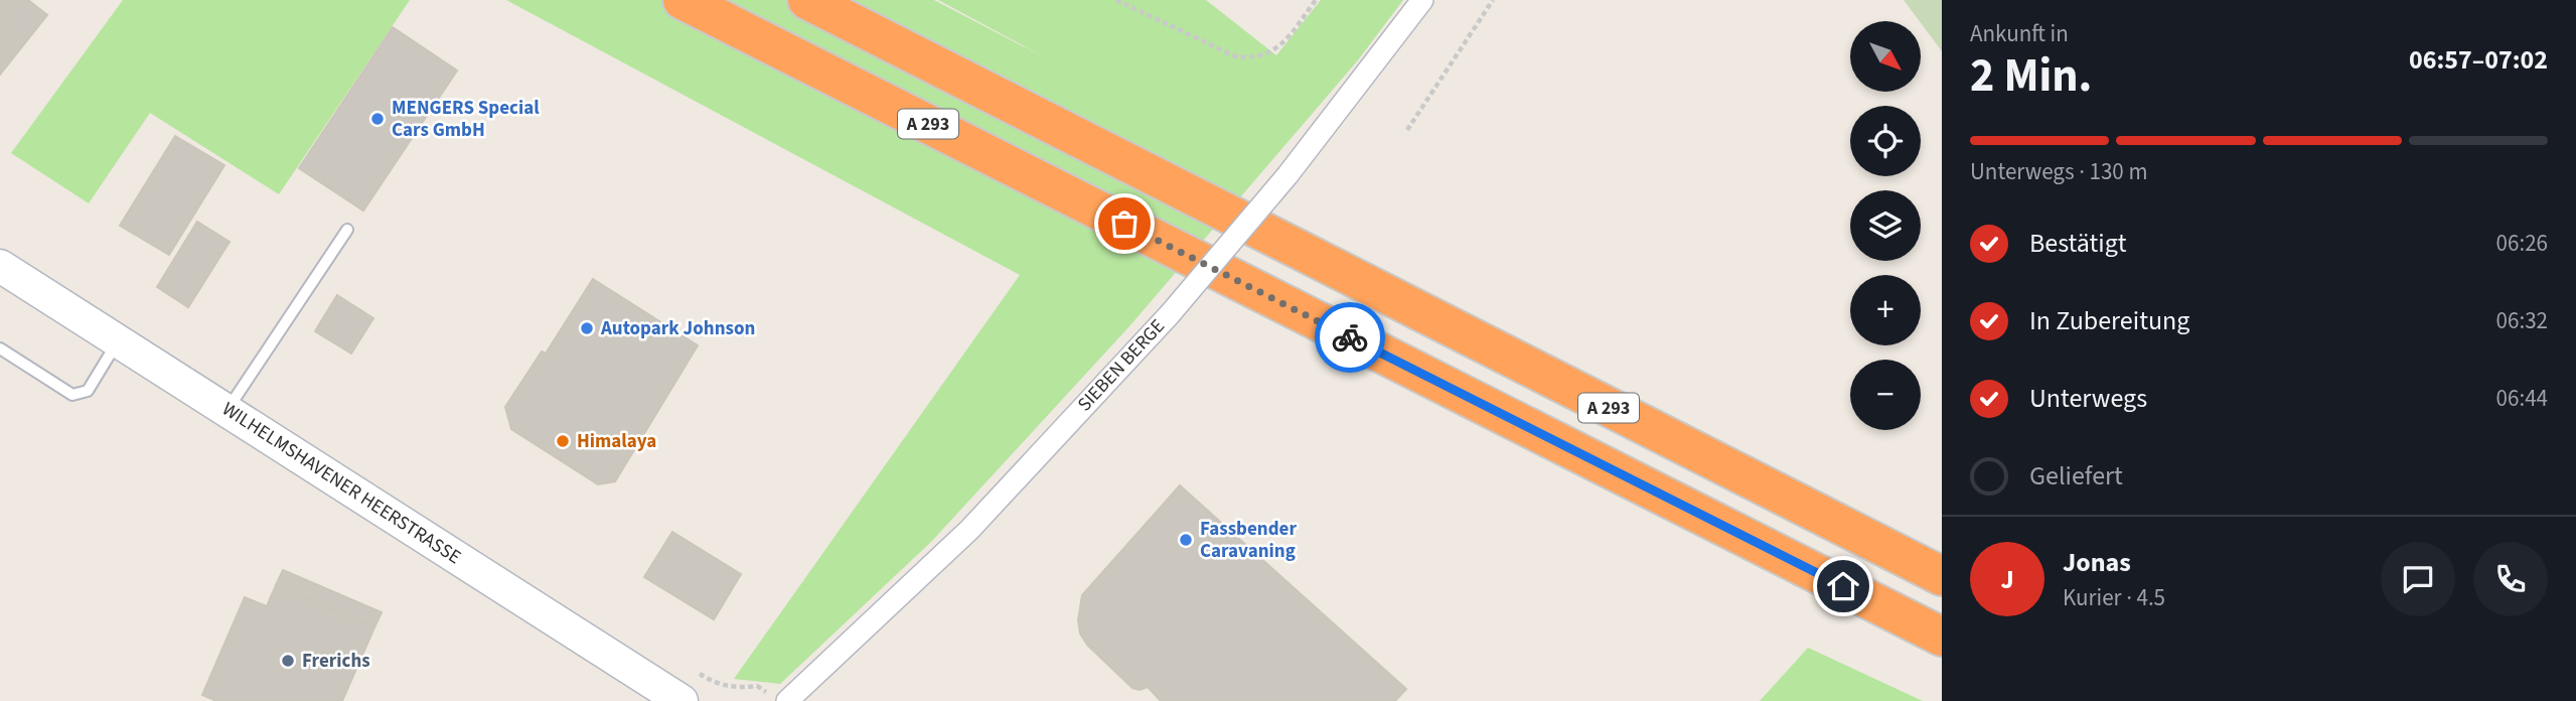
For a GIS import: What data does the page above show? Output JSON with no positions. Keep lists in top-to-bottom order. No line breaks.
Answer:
{"streets":{"highway":["A 293"],"street":["SIEBEN BERGE","WILHELMSHAVENER HEERSTRASSE"]},"places":["MENGERS Special Cars GmbH","Autopark Johnson","Himalaya","Fassbender Caravaning","Frerichs"],"north":"bottom right","page":{"heading":["2 Min.","Ankunft in","06:57–07:02"],"panel":["Jonas","Kurier · 4.5"],"map_buttons":["+","−"],"bar":"Unterwegs · 130 m","list":[["Bestätigt","06:26"],["In Zubereitung","06:32"],["Unterwegs","06:44"],"Geliefert"],"round":"J"}}
